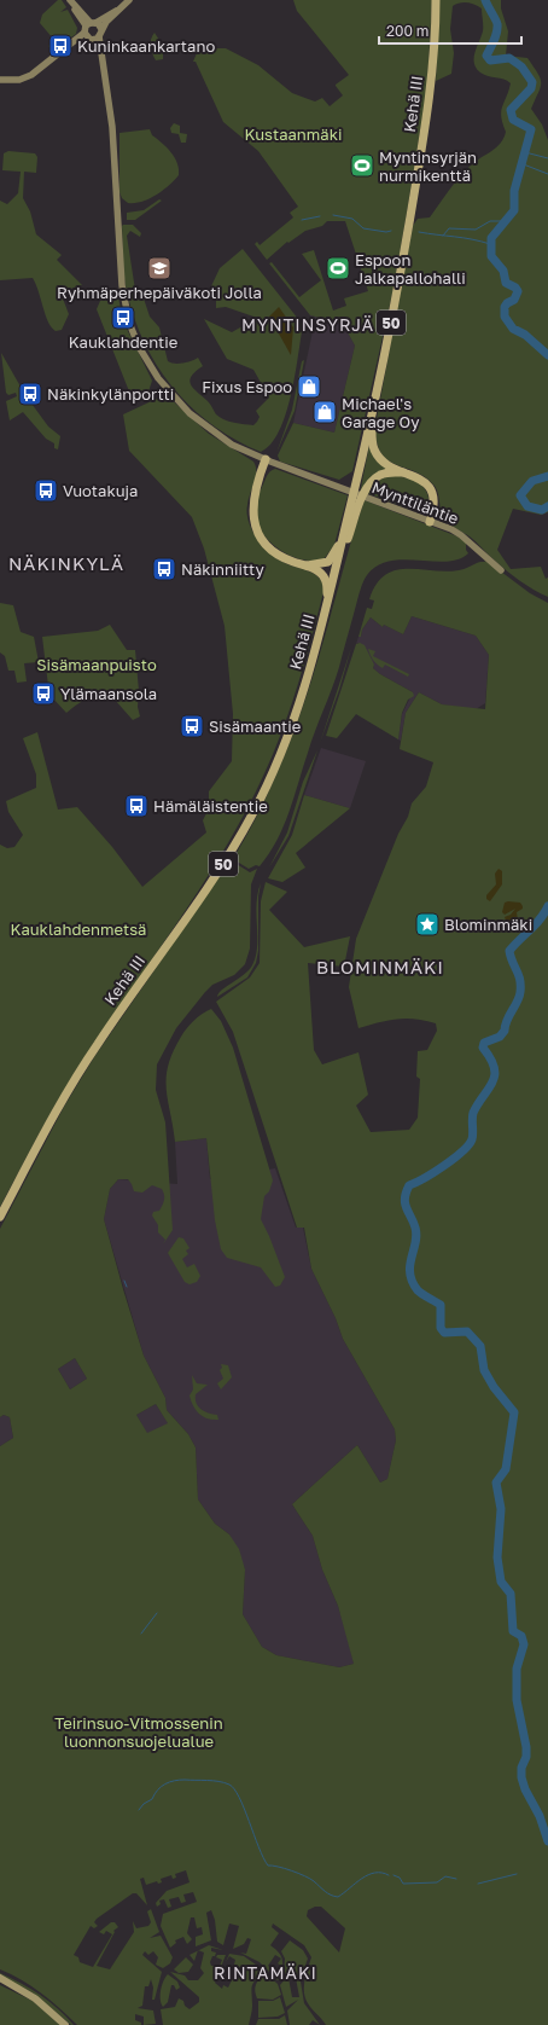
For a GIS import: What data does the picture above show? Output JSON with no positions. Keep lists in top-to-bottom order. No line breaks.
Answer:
{"streets":{"highway":["Kehä III","50"],"street":["Mynttiläntie"]},"districts":["MYNTINSYRJÄ","NÄKINKYLÄ","BLOMINMÄKI","RINTAMÄKI"],"parks":["Kustaanmäki","Sisämaanpuisto","Kauklahdenmetsä","Teirinsuo-Vitmossenin luonnonsuojelualue"],"places":{"bus stop":["Kuninkaankartano","Kauklahdentie","Näkinkylänportti","Vuotakuja","Näkinniitty","Ylämaansola","Sisämaantie","Hämäläistentie"],"sports":["Myntinsyrjän nurmikenttä","Espoon Jalkapallohalli"],"school or university":["Ryhmäperhepäiväkoti Jolla"],"shop":["Fixus Espoo","Michael's Garage Oy"],"place":["Blominmäki"]},"scale_bar":"200 m"}
